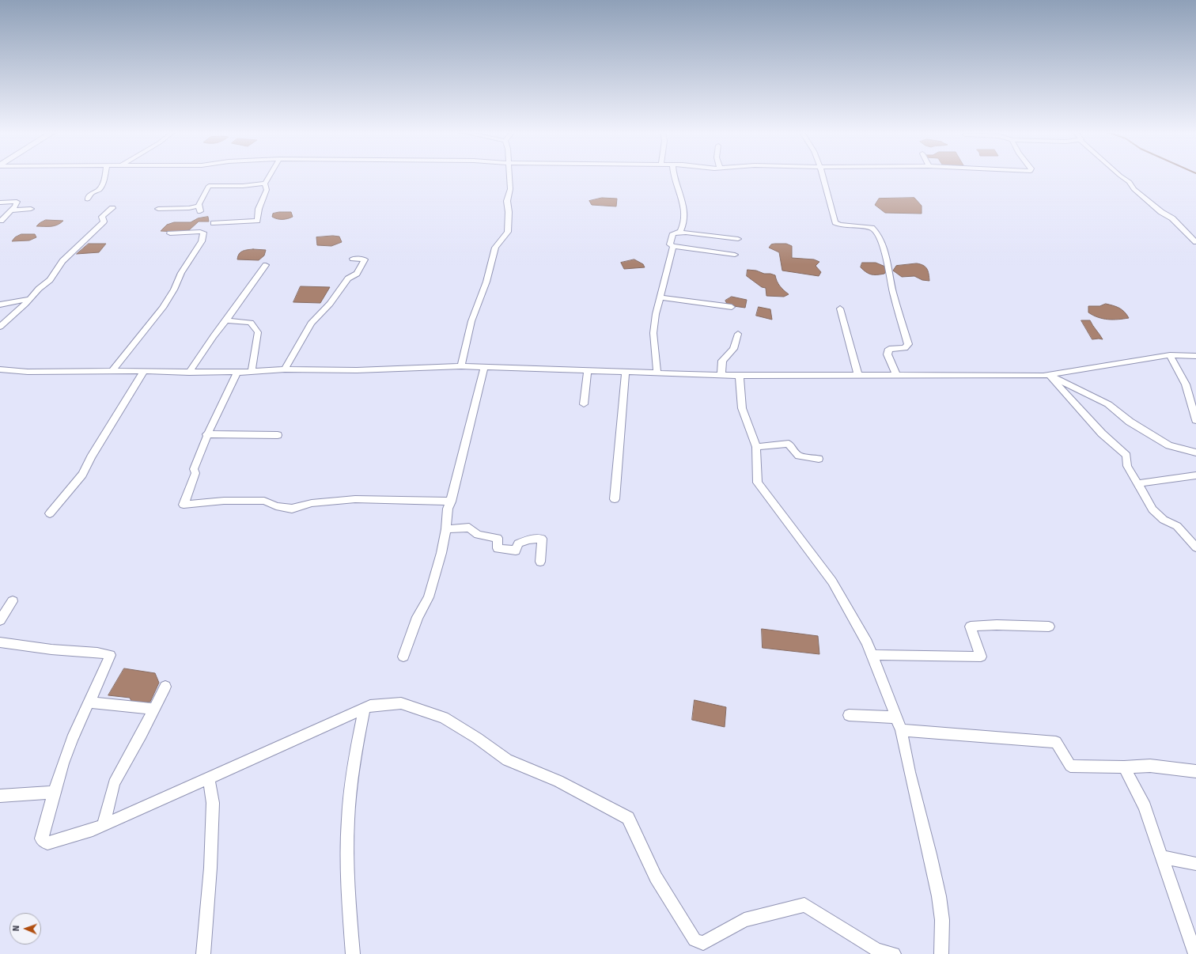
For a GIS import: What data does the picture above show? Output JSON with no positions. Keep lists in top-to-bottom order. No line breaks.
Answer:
{"north":"left"}
